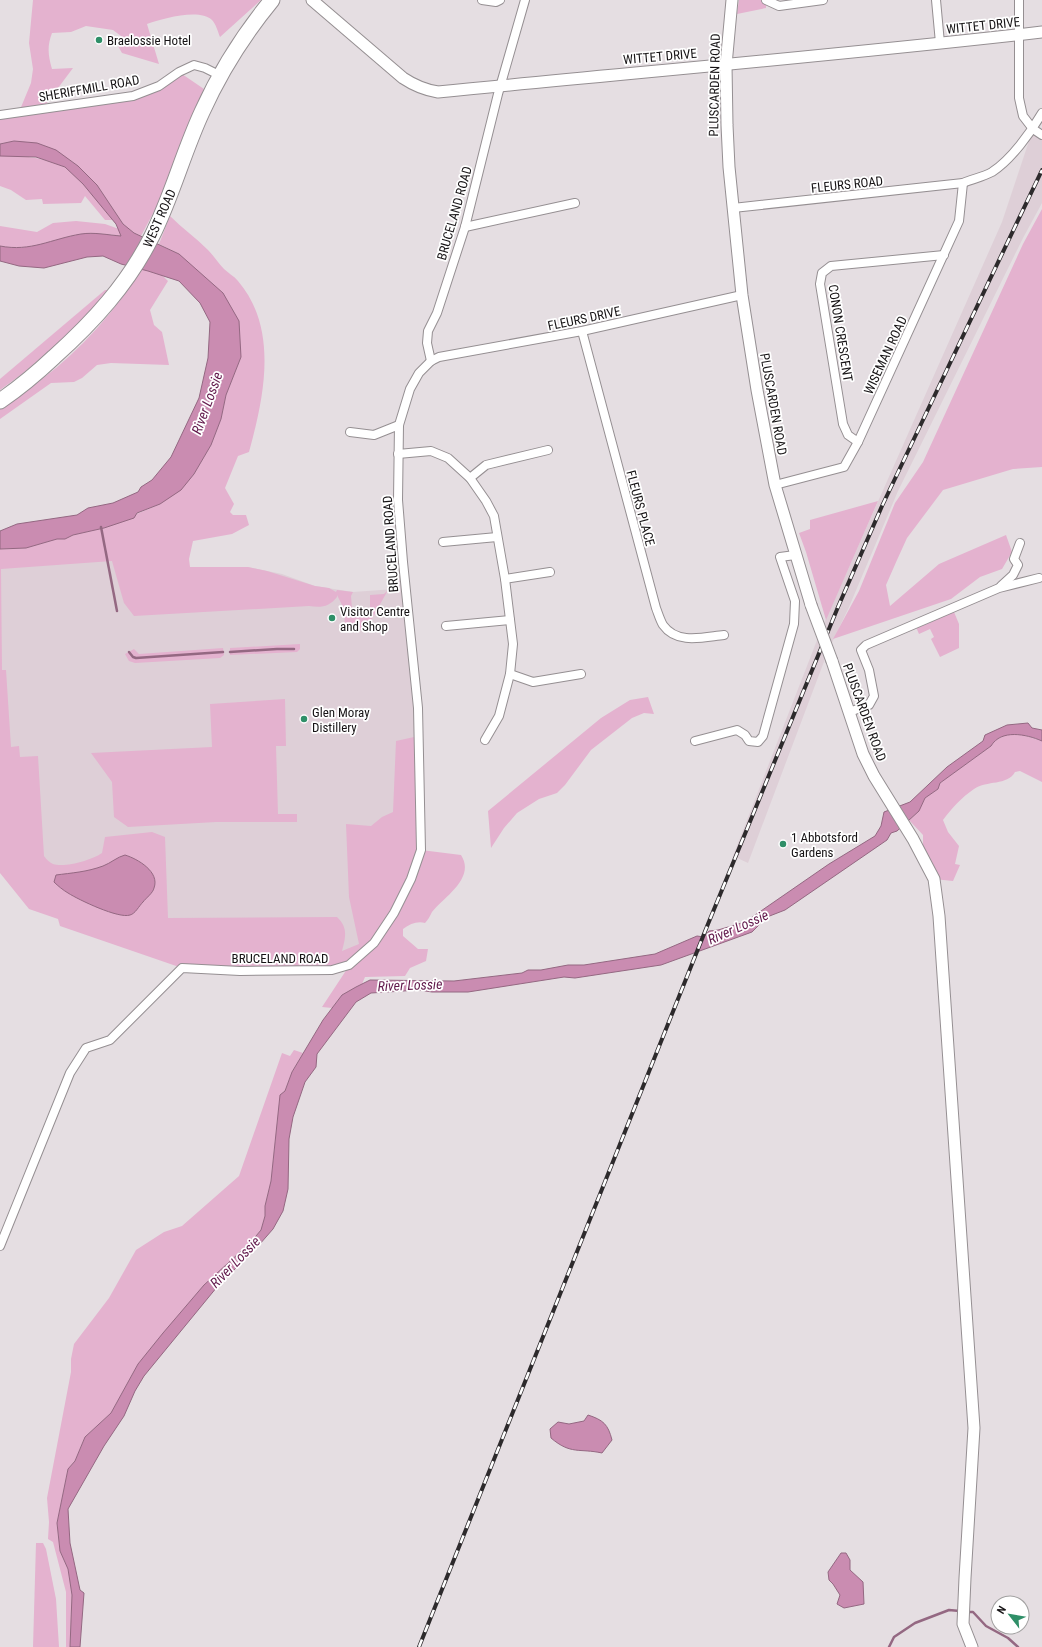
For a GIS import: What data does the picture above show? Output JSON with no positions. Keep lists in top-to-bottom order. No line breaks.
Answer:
{"streets":{"highway":["WEST ROAD"],"main road":["WITTET DRIVE","PLUSCARDEN ROAD"],"street":["SHERIFFMILL ROAD","FLEURS ROAD","BRUCELAND ROAD","FLEURS DRIVE","CONON CRESCENT","WISEMAN ROAD","FLEURS PLACE"]},"crossings":[["WITTET DRIVE","PLUSCARDEN ROAD"],["WITTET DRIVE","BRUCELAND ROAD"],["PLUSCARDEN ROAD","FLEURS ROAD"],["PLUSCARDEN ROAD","FLEURS DRIVE"],["PLUSCARDEN ROAD","WISEMAN ROAD"],["SHERIFFMILL ROAD","WEST ROAD"],["FLEURS ROAD","WISEMAN ROAD"],["BRUCELAND ROAD","FLEURS DRIVE"],["FLEURS DRIVE","FLEURS PLACE"],["CONON CRESCENT","WISEMAN ROAD"]],"water":["River Lossie"],"places":["Braelossie Hotel","Visitor Centre and Shop","Glen Moray Distillery","1 Abbotsford Gardens"],"north":"top left"}
